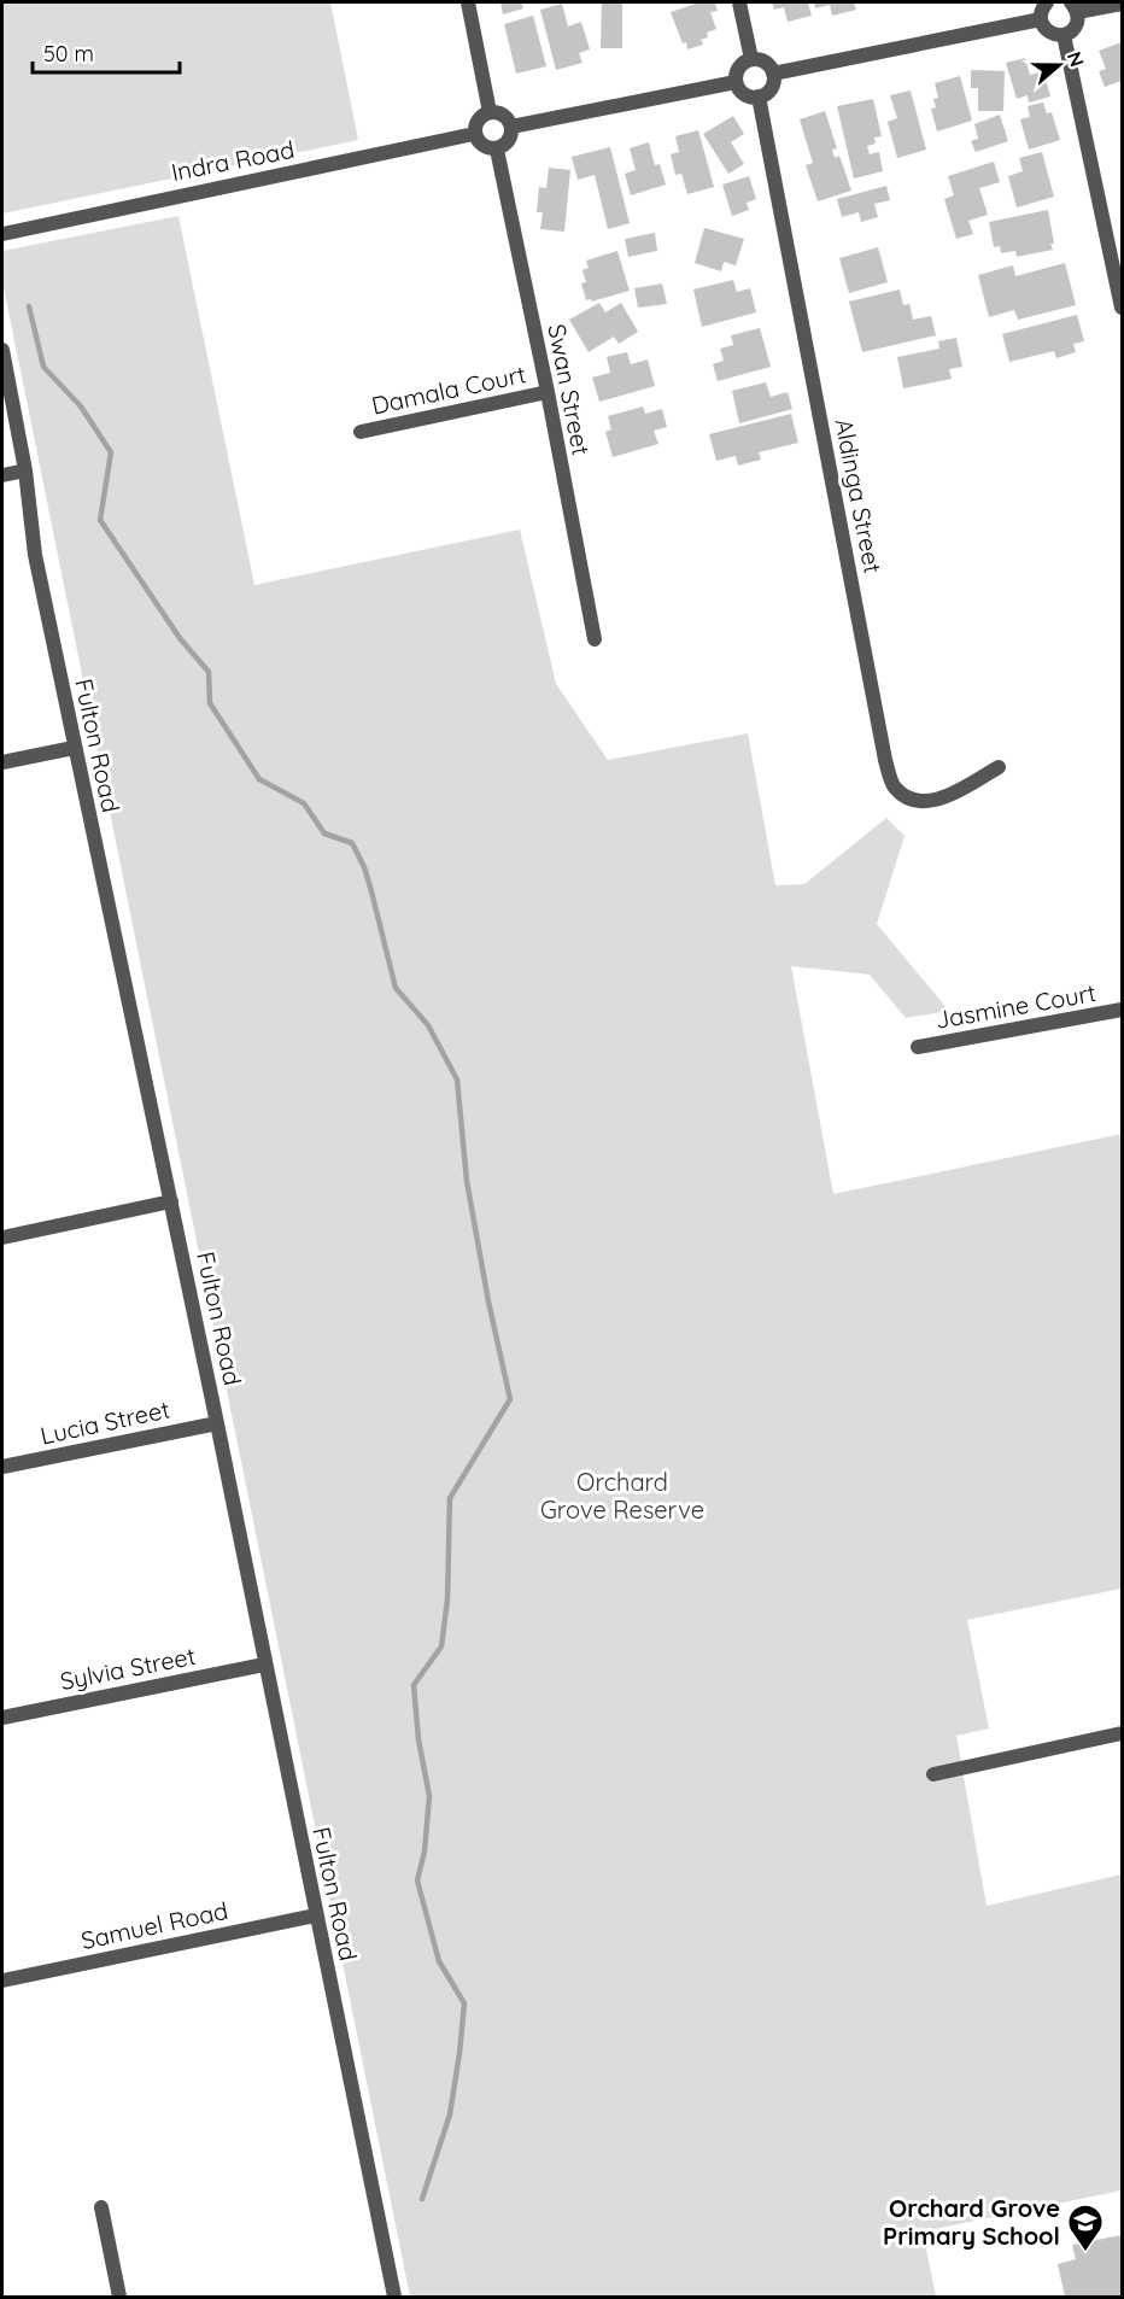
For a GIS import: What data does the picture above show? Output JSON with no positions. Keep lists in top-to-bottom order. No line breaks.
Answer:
{"streets":{"street":["Indra Road","Damala Court","Swan Street","Aldinga Street","Fulton Road","Jasmine Court","Lucia Street","Sylvia Street","Samuel Road"]},"crossings":[["Indra Road","Swan Street"],["Damala Court","Swan Street"],["Fulton Road","Lucia Street"],["Fulton Road","Sylvia Street"],["Fulton Road","Samuel Road"]],"parks":["Orchard Grove Reserve"],"places":{"school or university":["Orchard Grove Primary School"]},"scale_bar":"50 m","north":"right"}
